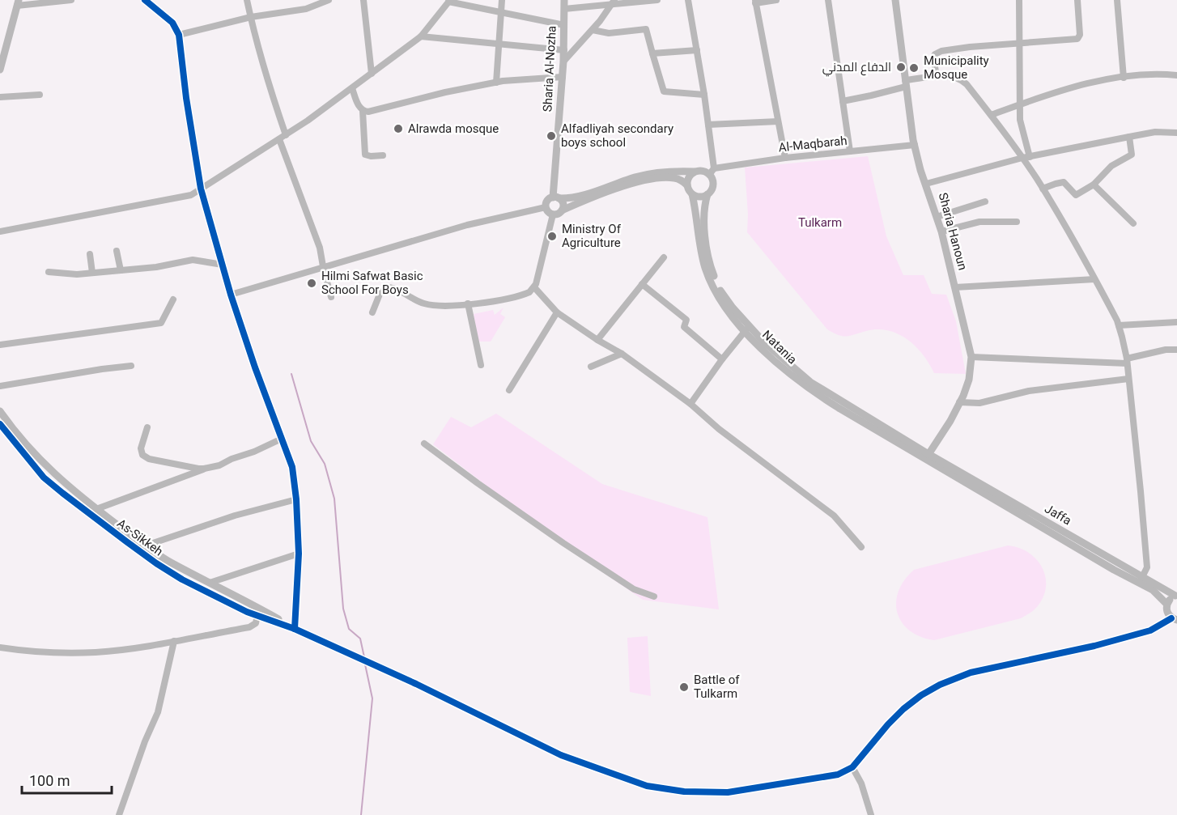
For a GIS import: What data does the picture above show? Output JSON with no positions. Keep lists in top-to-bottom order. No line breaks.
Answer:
{"streets":{"street":["Sharia Al-Nozha","Al-Maqbarah","Sharia Hanoun","Natania","Jaffa","As-Sikkeh"]},"crossings":[["Al-Maqbarah","Sharia Hanoun"],["Sharia Hanoun","Natania"],["Sharia Hanoun","Jaffa"],["Natania","Jaffa"]],"parks":["Tulkarm"],"places":["الدفاع المدني","Municipality Mosque","Alrawda mosque","Alfadliyah secondary boys school","Ministry Of Agriculture","Hilmi Safwat Basic School For Boys","Battle of Tulkarm"],"scale_bar":"100 m"}
